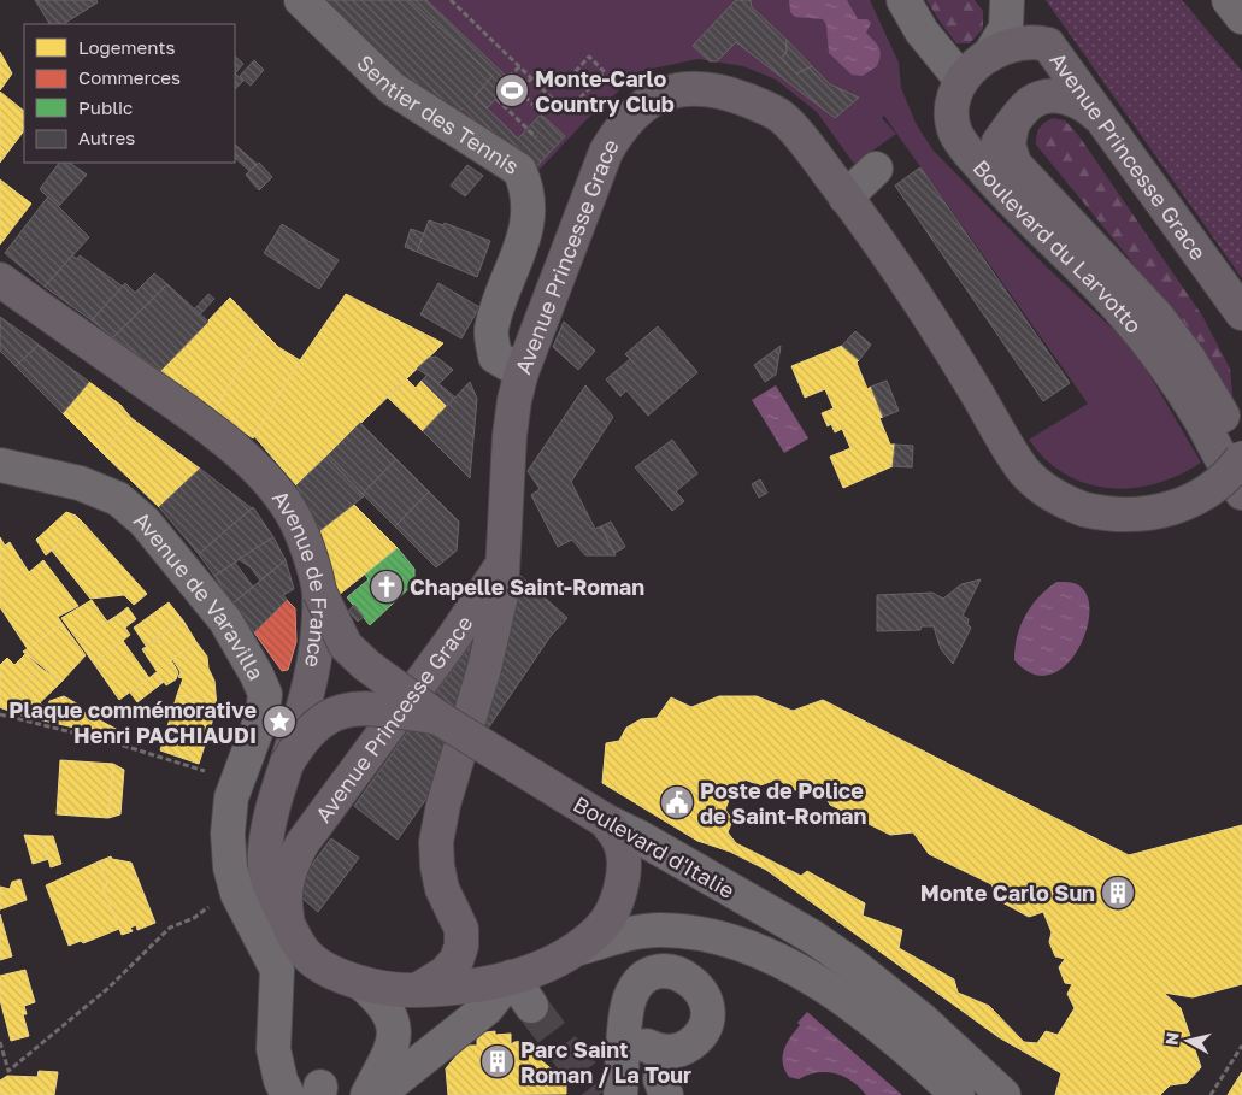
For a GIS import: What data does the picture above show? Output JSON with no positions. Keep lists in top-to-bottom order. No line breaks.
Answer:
{"streets":{"main road":["Avenue Princesse Grace","Boulevard du Larvotto","Avenue de France","Boulevard d'Italie"],"street":["Sentier des Tennis","Avenue de Varavilla"]},"crossings":[["Sentier des Tennis","Avenue Princesse Grace"],["Avenue Princesse Grace","Avenue de France"],["Avenue de France","Boulevard d'Italie"]],"places":{"sports":["Monte-Carlo Country Club"],"church":["Chapelle Saint-Roman"],"place":["Plaque commémorative Henri PACHIAUDI"],"public building":["Poste de Police de Saint-Roman"],"building":["Monte Carlo Sun","Parc Saint Roman / La Tour"]},"legend":["Logements","Commerces","Public","Autres"],"north":"left"}
